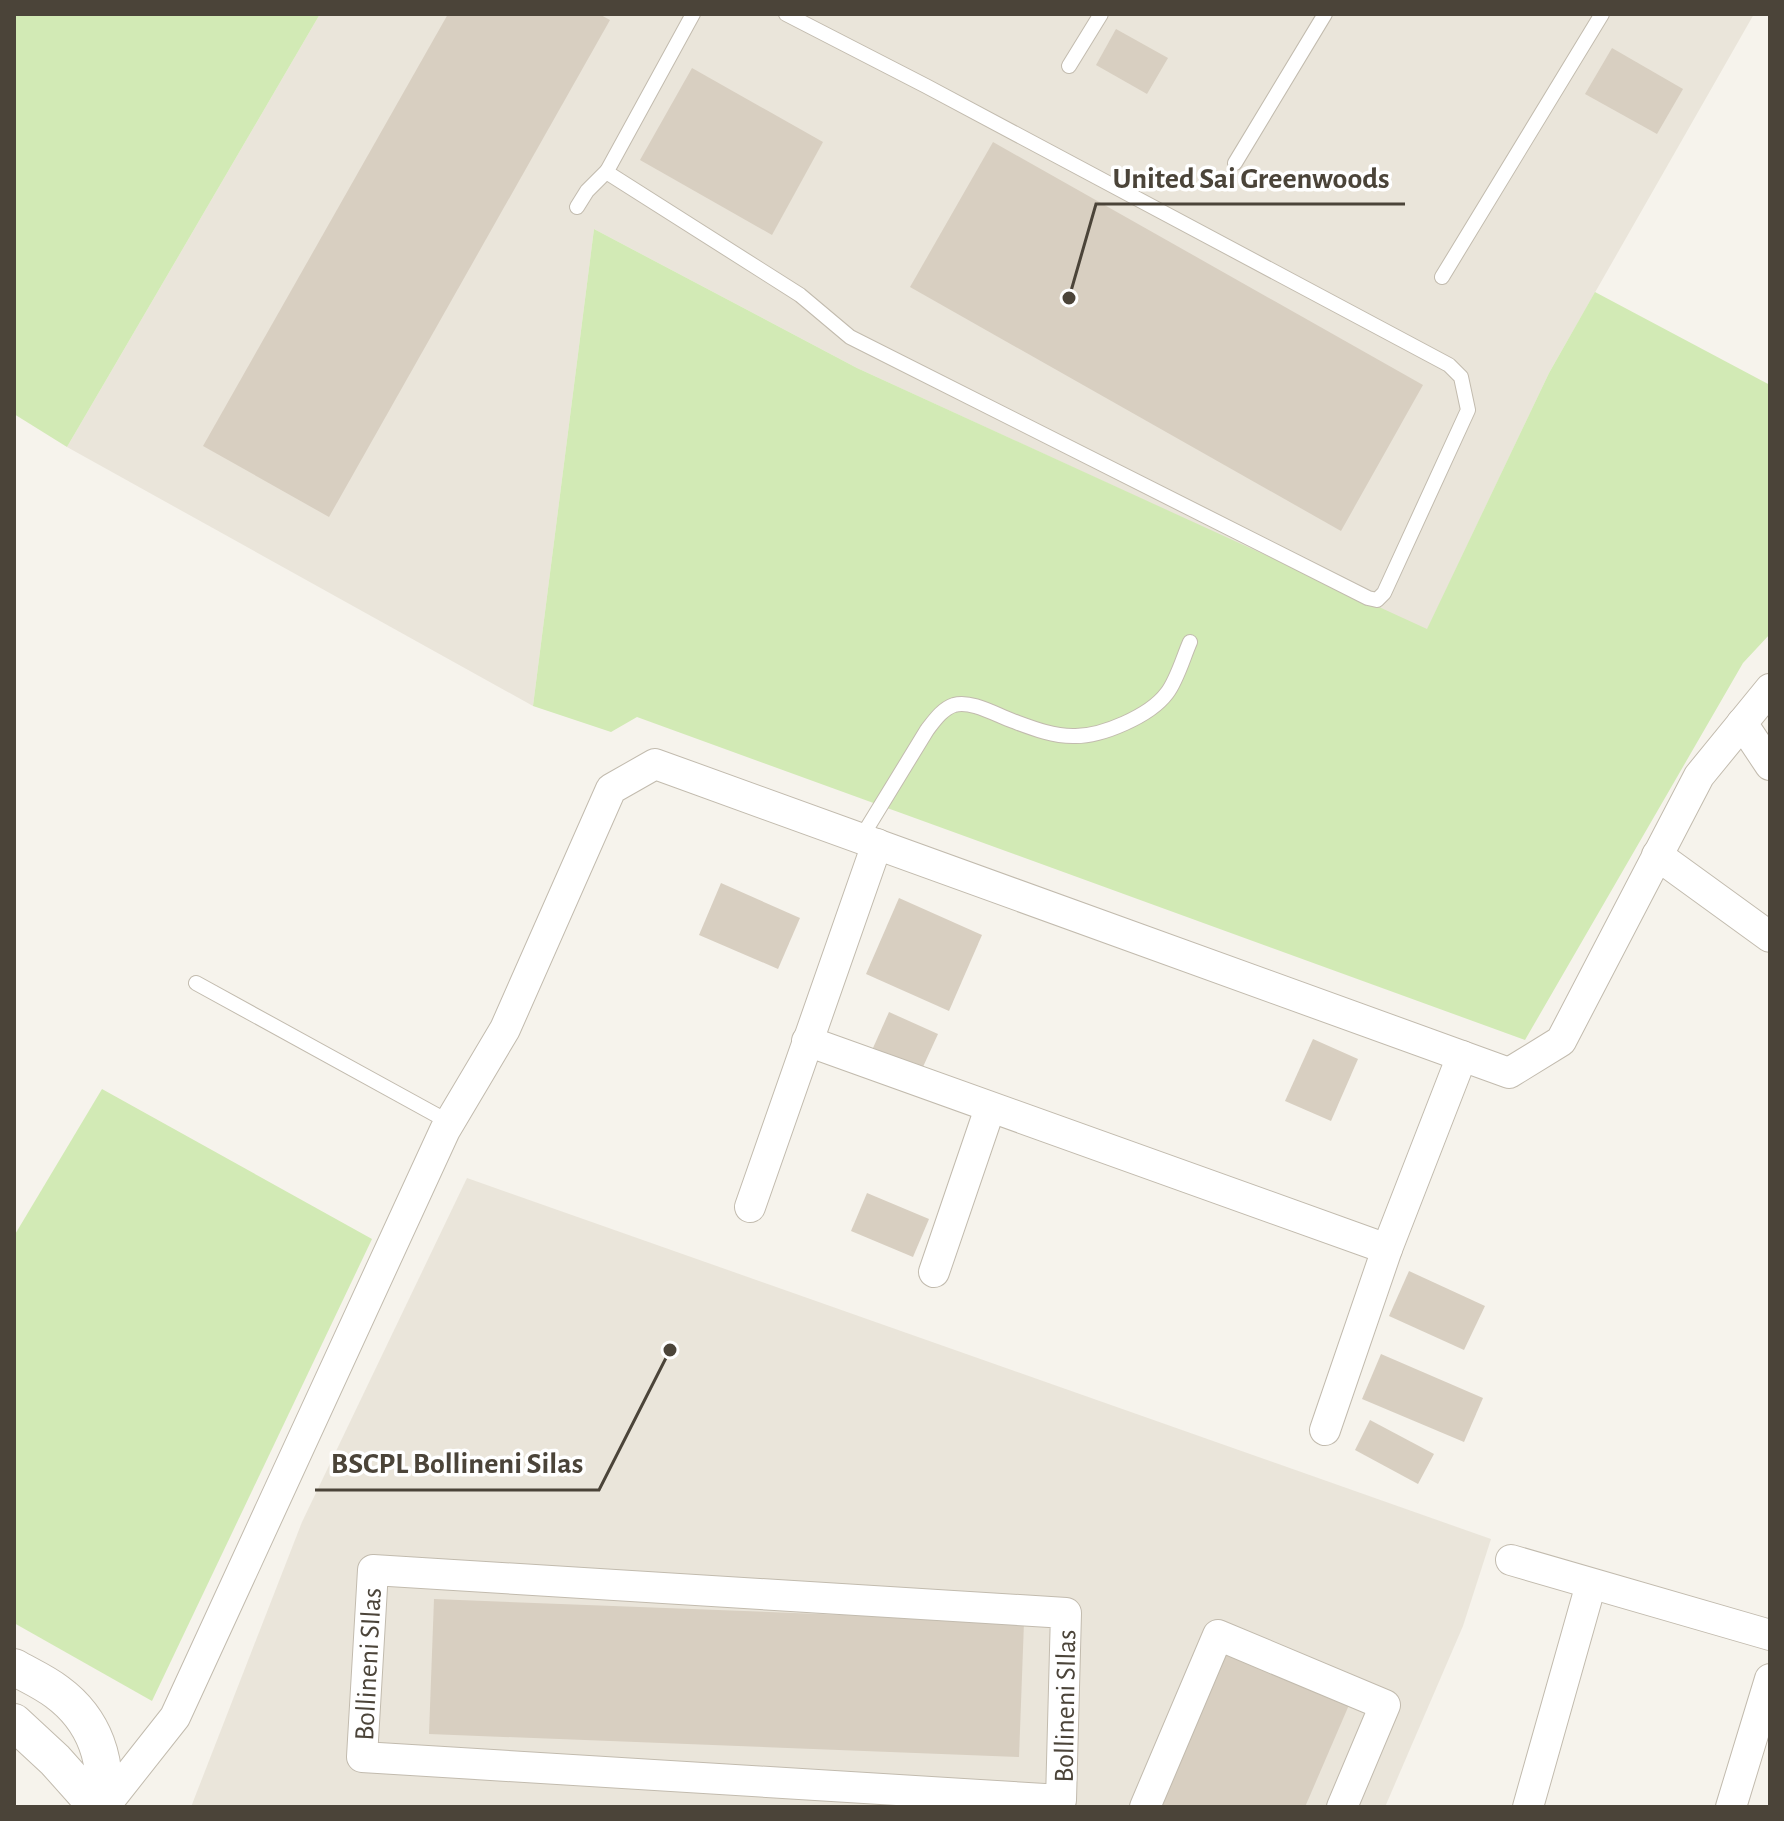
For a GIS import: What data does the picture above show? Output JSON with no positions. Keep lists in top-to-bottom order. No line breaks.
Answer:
{"streets":{"street":["Bollineni SIlas"]},"places":["United Sai Greenwoods","BSCPL Bollineni Silas"]}
